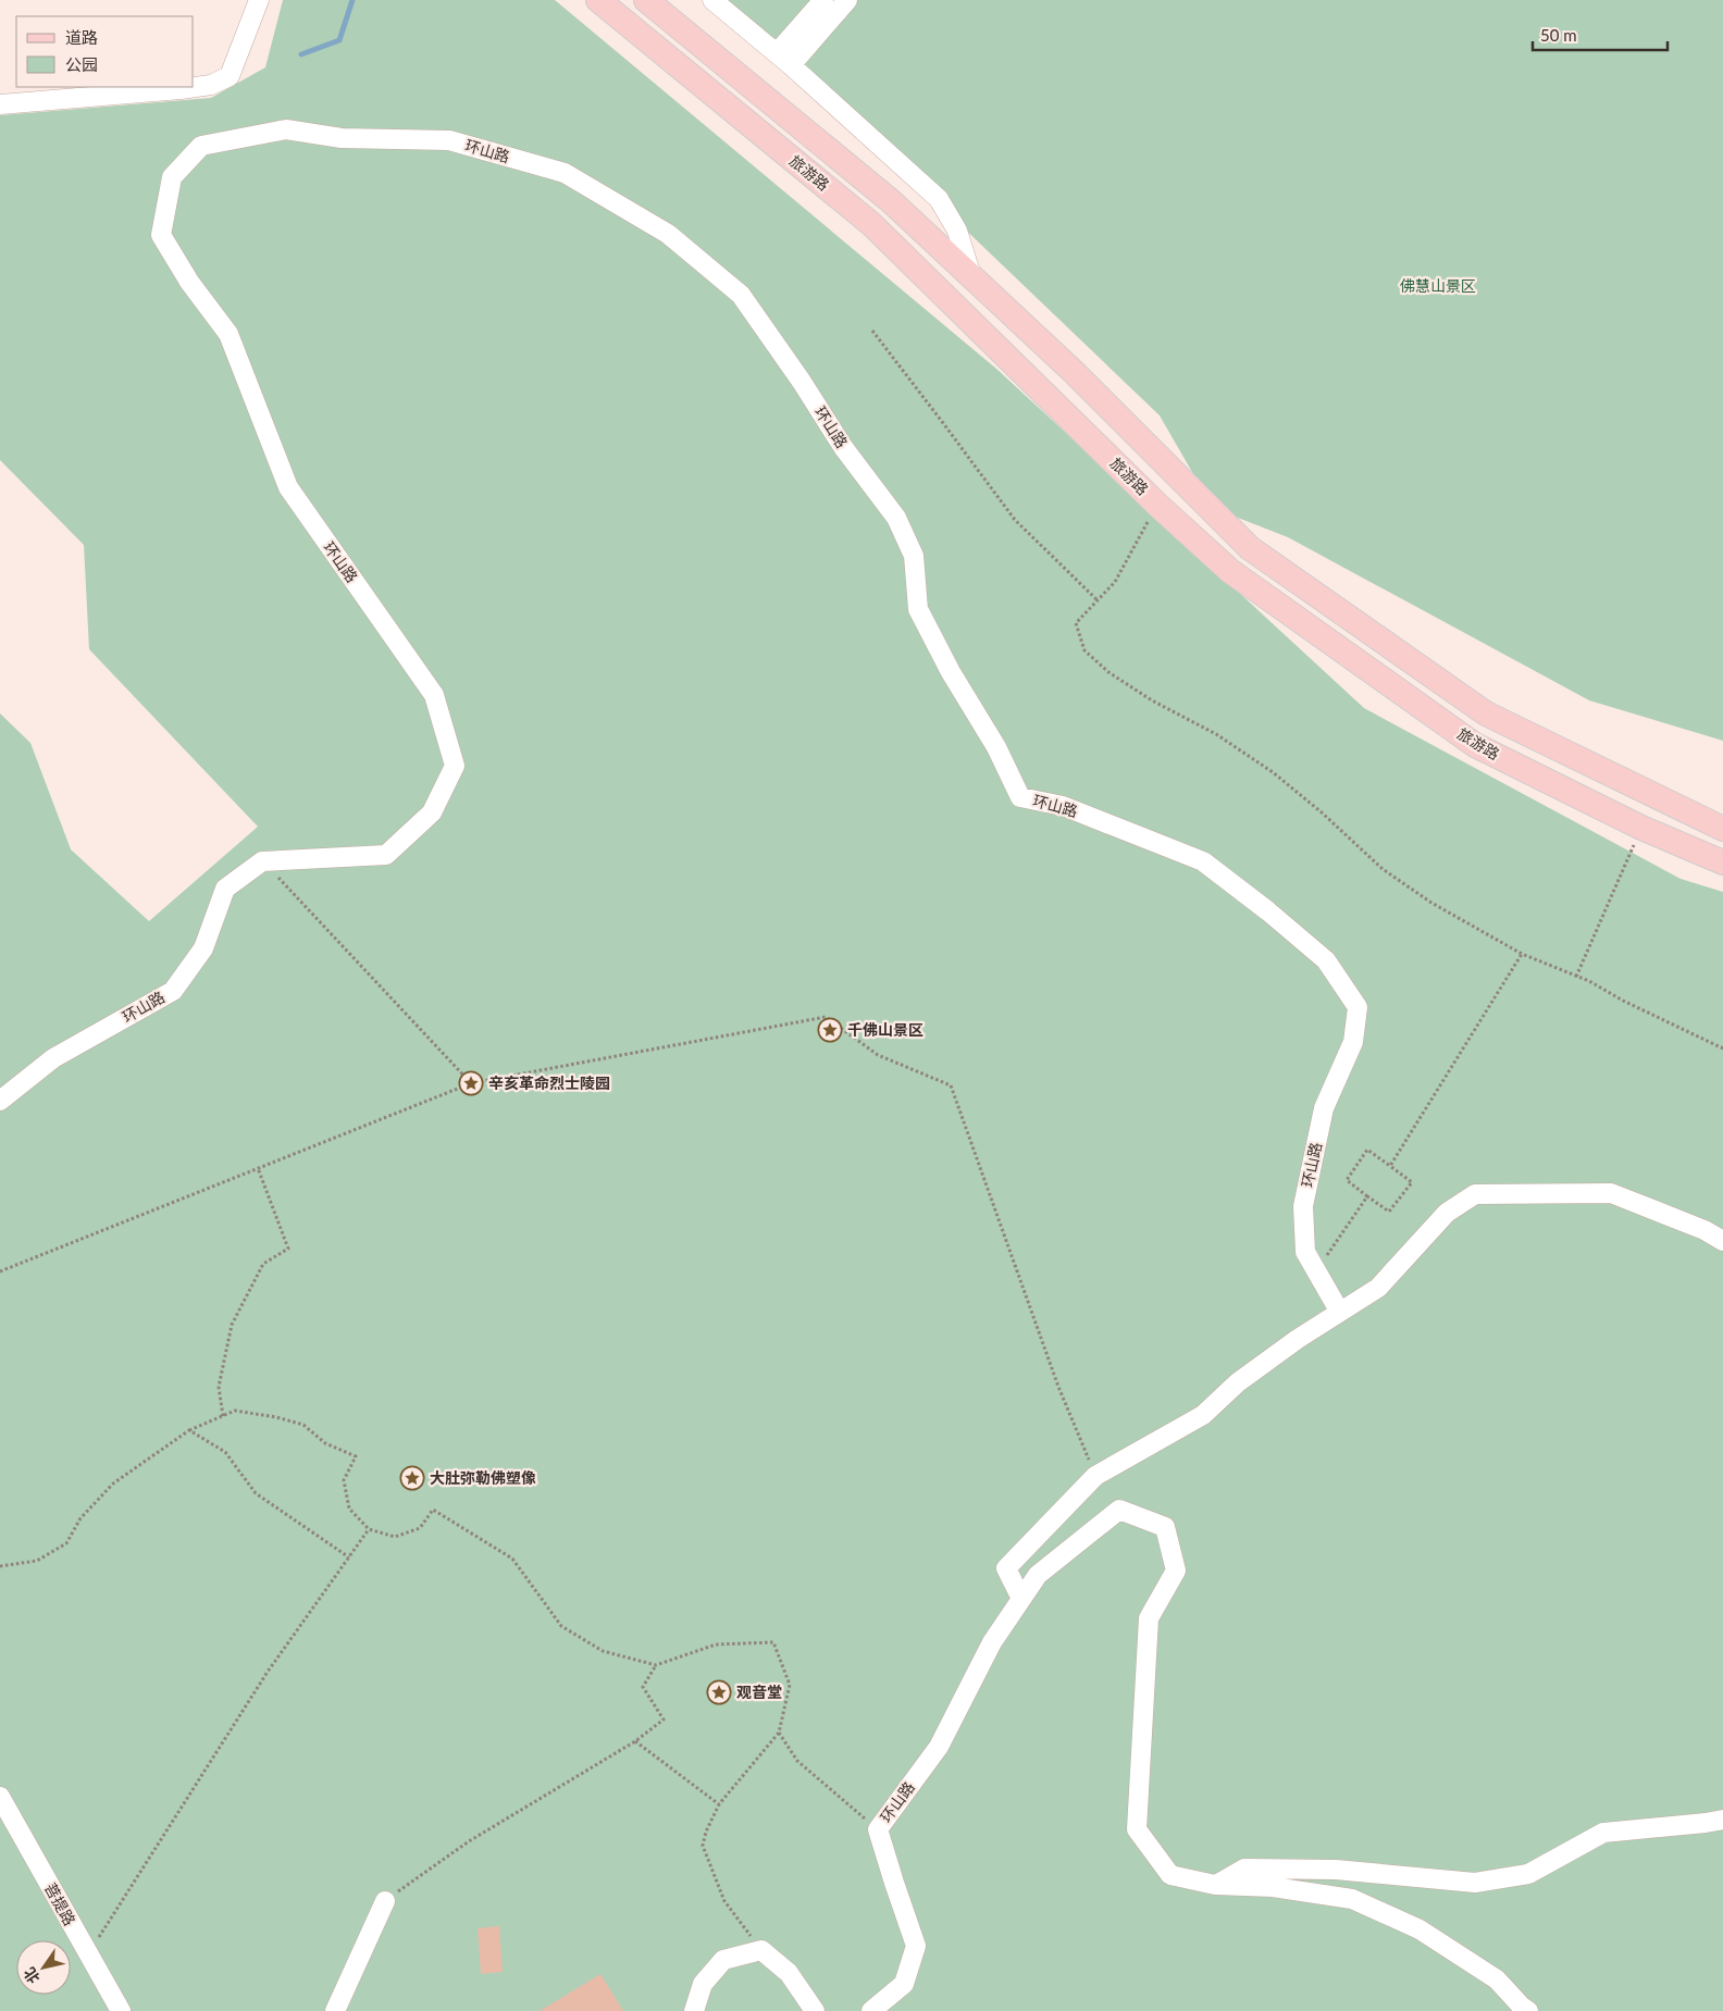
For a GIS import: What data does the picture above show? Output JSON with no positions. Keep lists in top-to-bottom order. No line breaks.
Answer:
{"streets":{"main road":["旅游路"],"street":["环山路","菩提路"]},"parks":["佛慧山景区"],"places":{"place":["千佛山景区","辛亥革命烈士陵园","大肚弥勒佛塑像","观音堂"]},"legend":["道路","公园"],"scale_bar":"50 m","north":"bottom left"}
